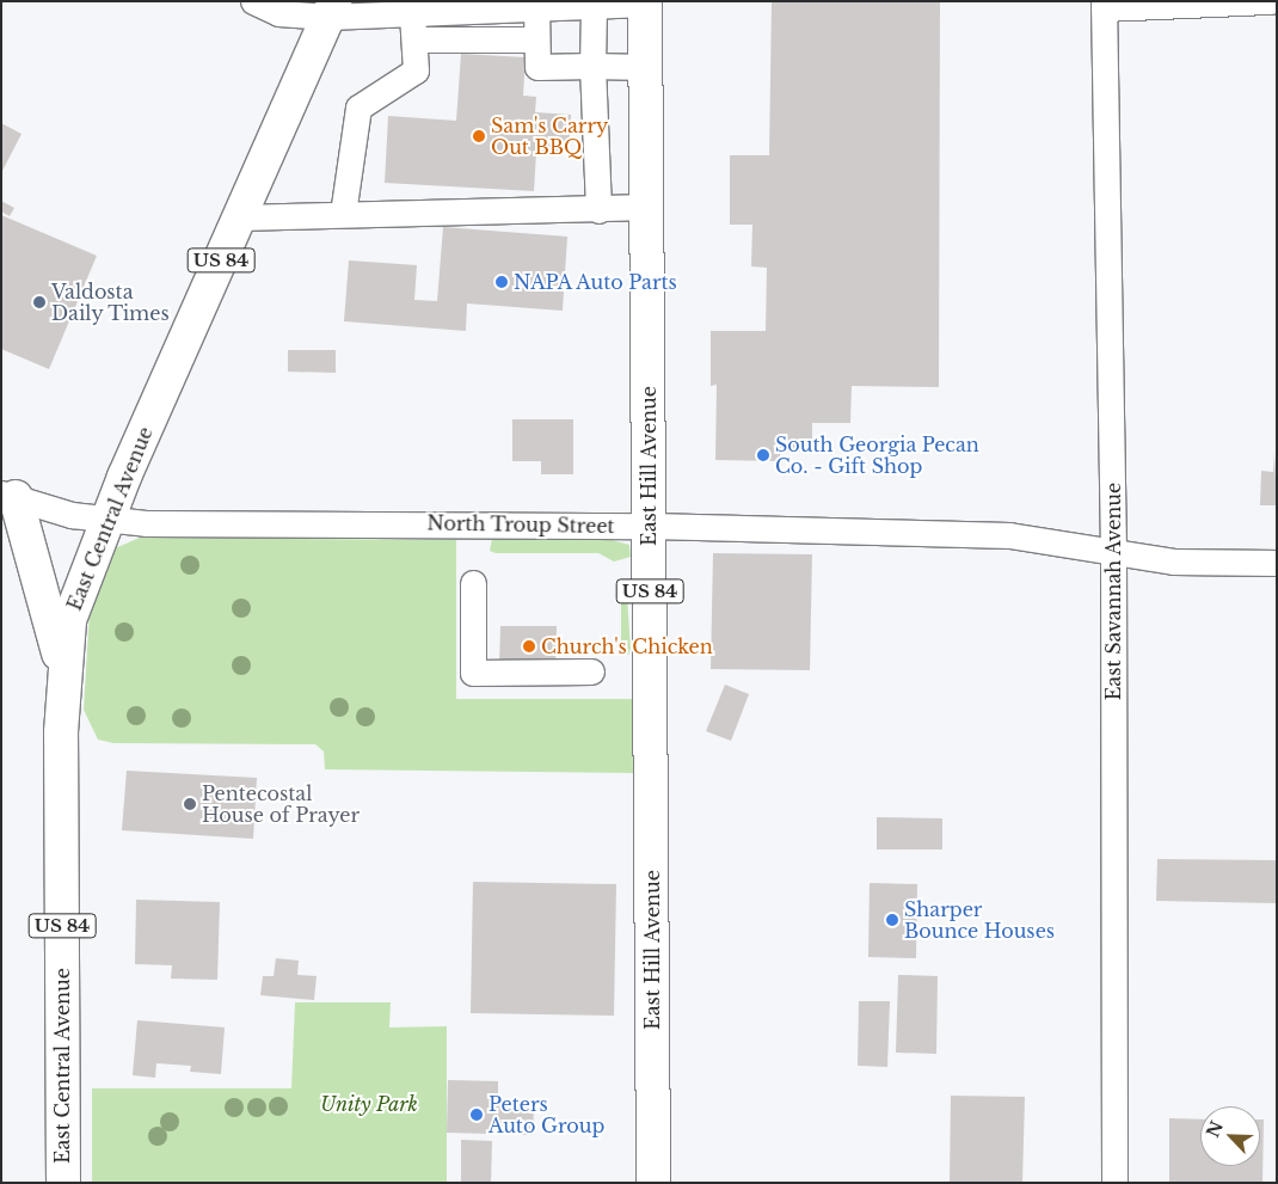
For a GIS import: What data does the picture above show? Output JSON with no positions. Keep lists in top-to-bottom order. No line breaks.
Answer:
{"streets":{"highway":["US 84","East Hill Avenue","East Central Avenue"],"street":["North Troup Street","East Savannah Avenue"]},"crossings":[["East Hill Avenue","North Troup Street"],["East Central Avenue","North Troup Street"],["North Troup Street","East Savannah Avenue"]],"parks":["Unity Park"],"places":["Sam's Carry Out BBQ","NAPA Auto Parts","Valdosta Daily Times","South Georgia Pecan Co. - Gift Shop","Church's Chicken","Pentecostal House of Prayer","Sharper Bounce Houses","Peters Auto Group"],"north":"top left"}
